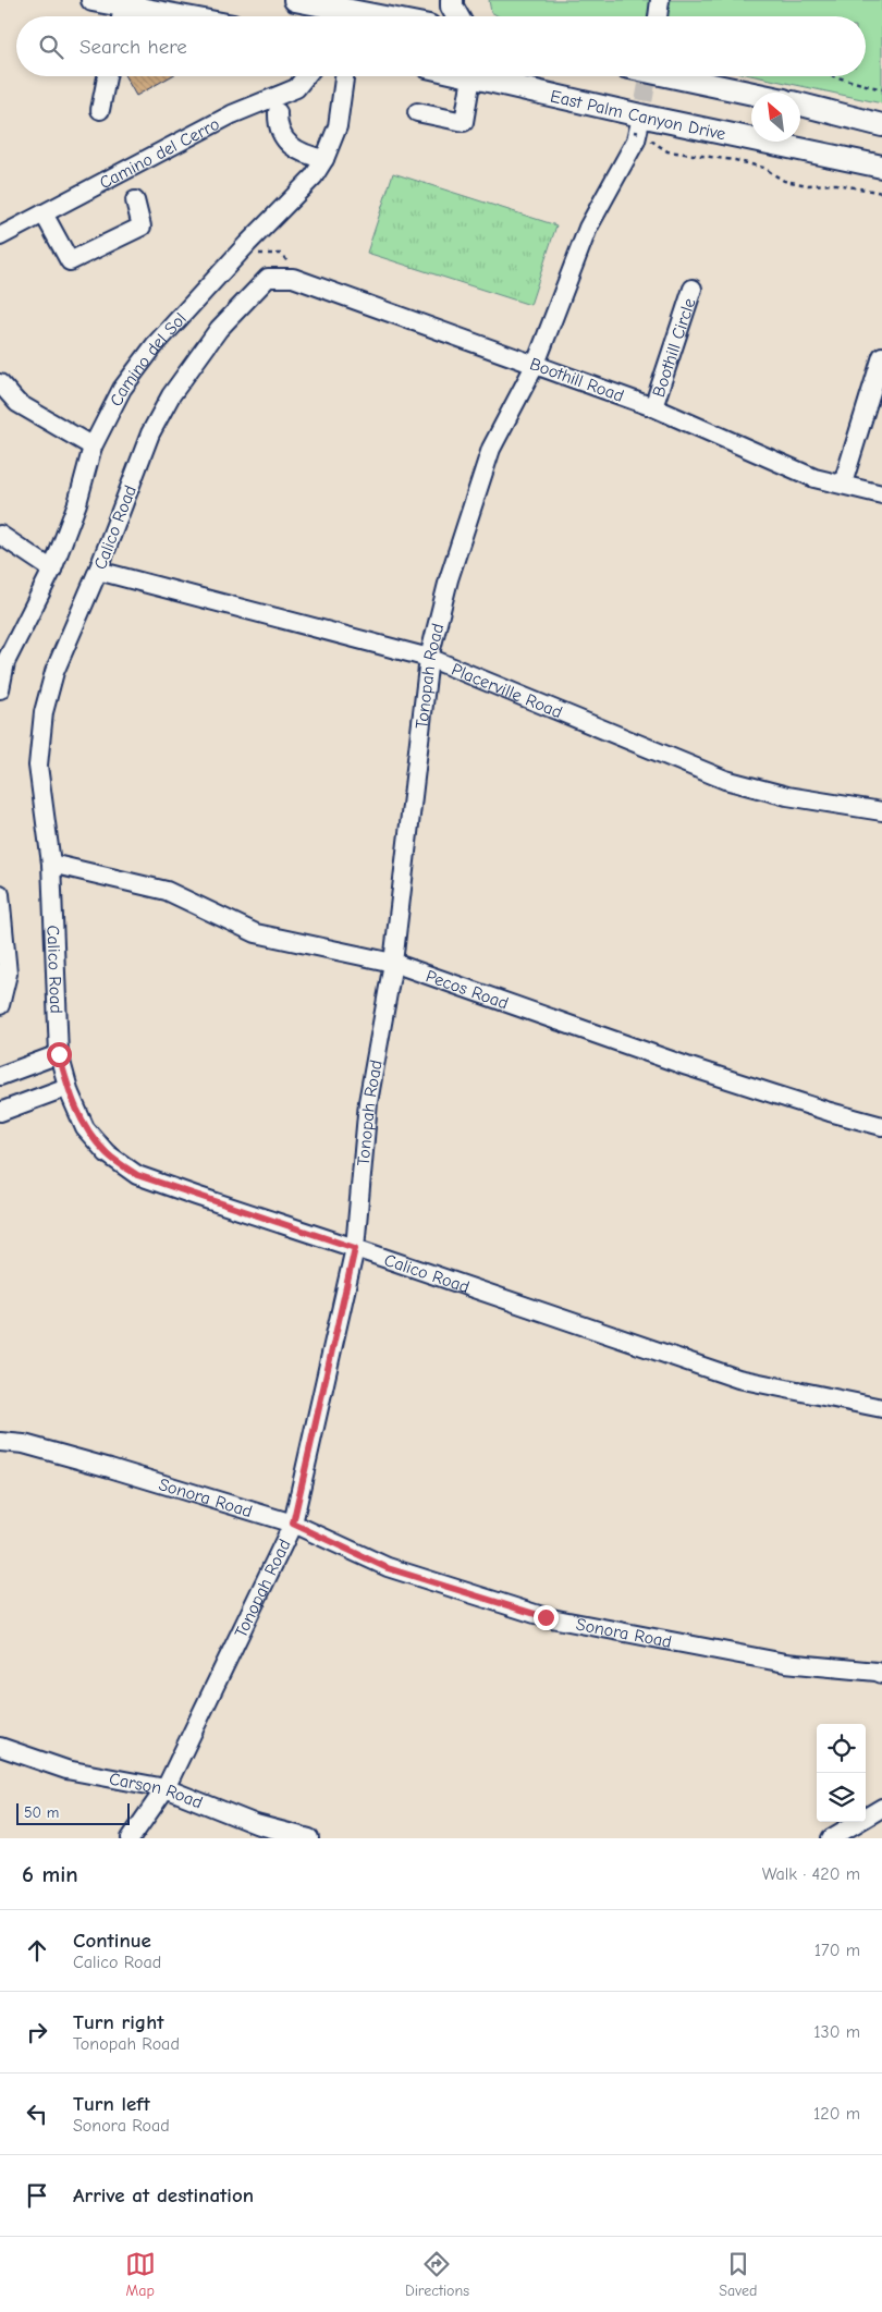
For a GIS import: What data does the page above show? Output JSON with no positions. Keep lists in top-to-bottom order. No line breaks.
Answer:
{"streets":{"main road":["East Palm Canyon Drive"],"street":["Camino del Cerro","Boothill Circle","Camino del Sol","Boothill Road","Calico Road","Tonopah Road","Placerville Road","Pecos Road","Sonora Road","Carson Road"]},"crossings":[["Boothill Circle","Boothill Road"],["Boothill Road","Calico Road"],["Boothill Road","Tonopah Road"],["Calico Road","Tonopah Road"],["Calico Road","Placerville Road"],["Calico Road","Pecos Road"],["Tonopah Road","Placerville Road"],["Tonopah Road","Pecos Road"],["Tonopah Road","Sonora Road"],["Tonopah Road","Carson Road"]],"scale_bar":"50 m","north":"top left","page":{"search":"Search here","scale":"50 m","heading":["6 min","Walk · 420 m"],"list":[["Continue","Calico Road","170 m"],["Turn right","Tonopah Road","130 m"],["Turn left","Sonora Road","120 m"],"Arrive at destination"],"nav":["Map","Directions","Saved"]}}
